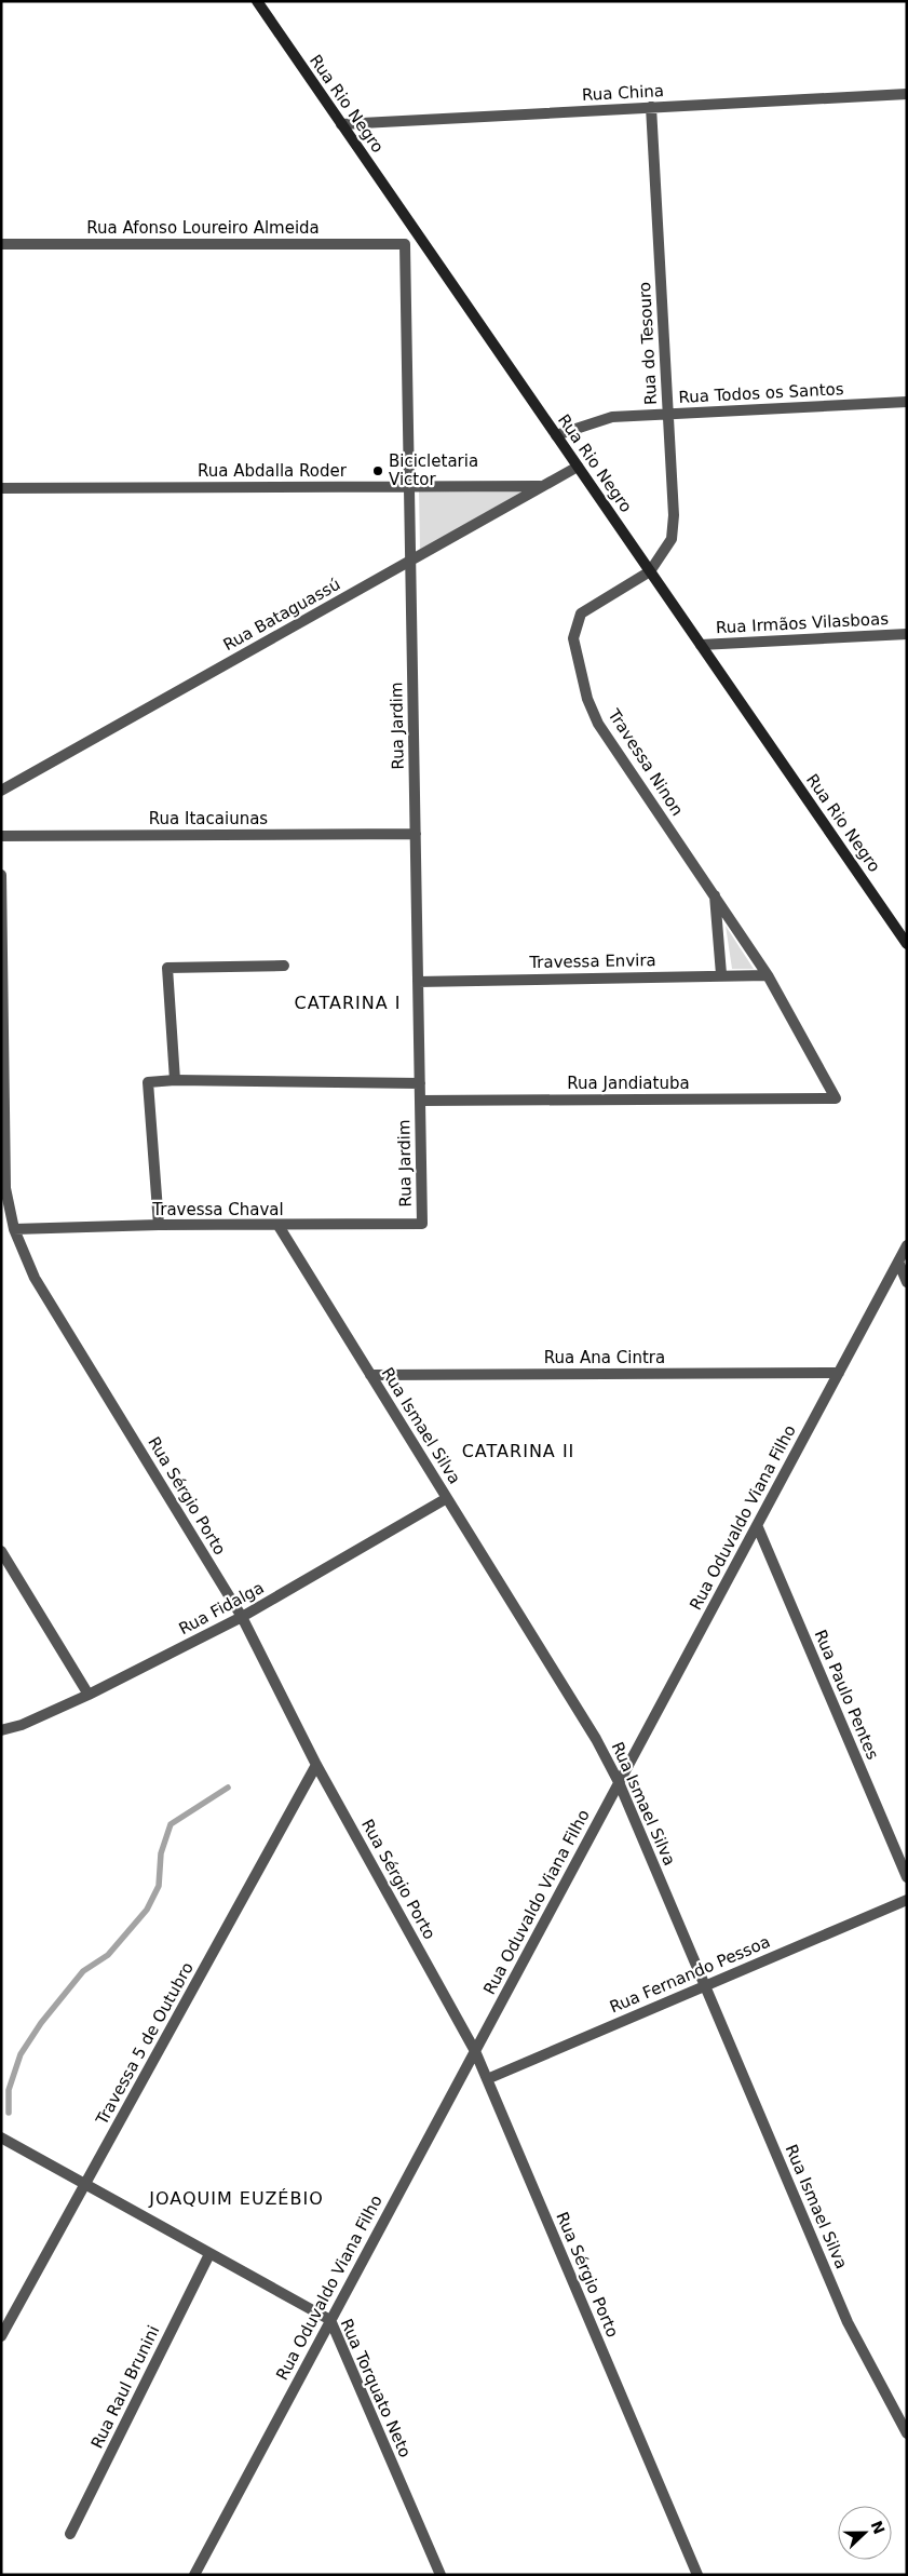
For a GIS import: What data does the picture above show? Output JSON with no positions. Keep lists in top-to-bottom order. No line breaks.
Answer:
{"streets":{"main road":["Rua Rio Negro"],"street":["Rua China","Rua Afonso Loureiro Almeida","Rua do Tesouro","Rua Todos os Santos","Rua Abdalla Roder","Rua Bataguassú","Rua Irmãos Vilasboas","Rua Jardim","Travessa Ninon","Rua Itacaiunas","Travessa Envira","Rua Jandiatuba","Travessa Chaval","Rua Ana Cintra","Rua Ismael Silva","Rua Sérgio Porto","Rua Oduvaldo Viana Filho","Rua Fidalga","Rua Paulo Pentes","Rua Fernando Pessoa","Travessa 5 de Outubro","Rua Raul Brunini","Rua Torquato Neto"]},"crossings":[["Rua China","Rua Rio Negro"],["Rua China","Rua do Tesouro"],["Rua Rio Negro","Rua do Tesouro"],["Rua Rio Negro","Rua Todos os Santos"],["Rua Rio Negro","Rua Bataguassú"],["Rua Rio Negro","Rua Irmãos Vilasboas"],["Rua Rio Negro","Travessa Ninon"],["Rua Afonso Loureiro Almeida","Rua Jardim"],["Rua do Tesouro","Rua Todos os Santos"],["Rua do Tesouro","Travessa Ninon"],["Rua Abdalla Roder","Rua Bataguassú"],["Rua Abdalla Roder","Rua Jardim"],["Rua Bataguassú","Rua Jardim"],["Rua Jardim","Rua Itacaiunas"],["Rua Jardim","Travessa Envira"],["Rua Jardim","Rua Jandiatuba"],["Rua Jardim","Travessa Chaval"],["Travessa Ninon","Travessa Envira"],["Travessa Ninon","Rua Jandiatuba"],["Travessa Chaval","Rua Ismael Silva"],["Travessa Chaval","Rua Sérgio Porto"],["Rua Ana Cintra","Rua Ismael Silva"],["Rua Ana Cintra","Rua Oduvaldo Viana Filho"],["Rua Ismael Silva","Rua Oduvaldo Viana Filho"],["Rua Ismael Silva","Rua Fidalga"],["Rua Ismael Silva","Rua Fernando Pessoa"],["Rua Sérgio Porto","Rua Oduvaldo Viana Filho"],["Rua Sérgio Porto","Rua Fidalga"],["Rua Sérgio Porto","Rua Fernando Pessoa"],["Rua Sérgio Porto","Travessa 5 de Outubro"],["Rua Oduvaldo Viana Filho","Rua Paulo Pentes"],["Rua Oduvaldo Viana Filho","Rua Torquato Neto"],["Travessa 5 de Outubro","Rua Torquato Neto"],["Rua Raul Brunini","Rua Torquato Neto"]],"districts":["CATARINA I","CATARINA II","JOAQUIM EUZÉBIO"],"places":["Bicicletaria Victor"],"north":"right"}
